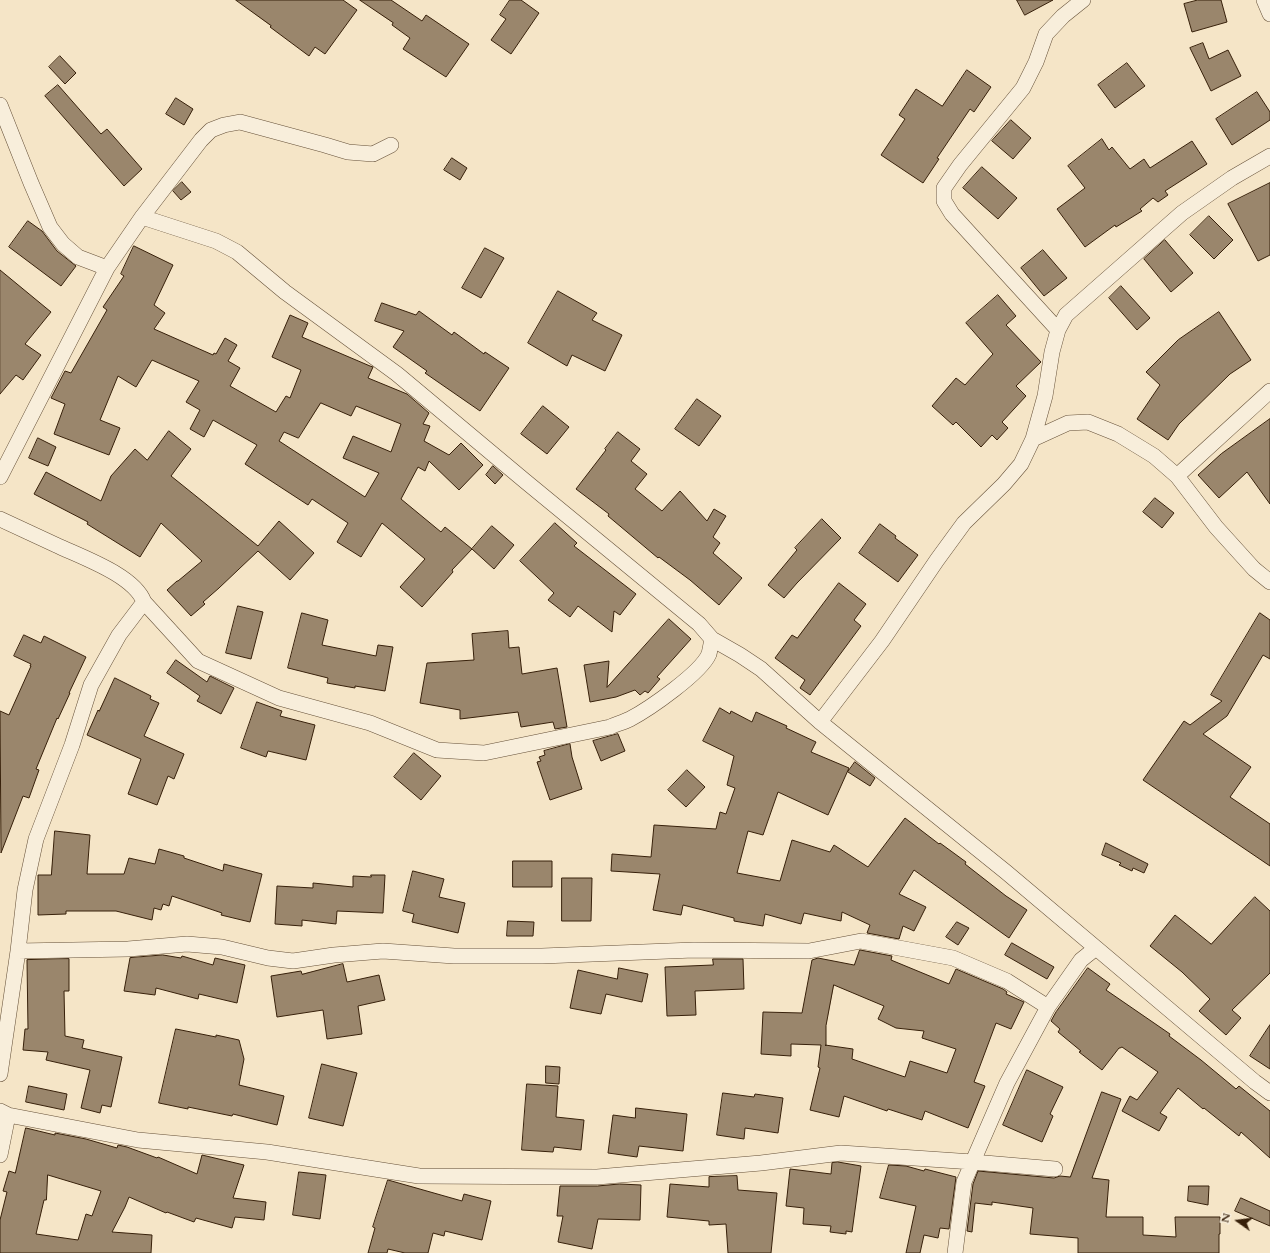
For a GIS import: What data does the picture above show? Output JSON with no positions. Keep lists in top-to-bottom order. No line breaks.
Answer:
{"north":"left"}
